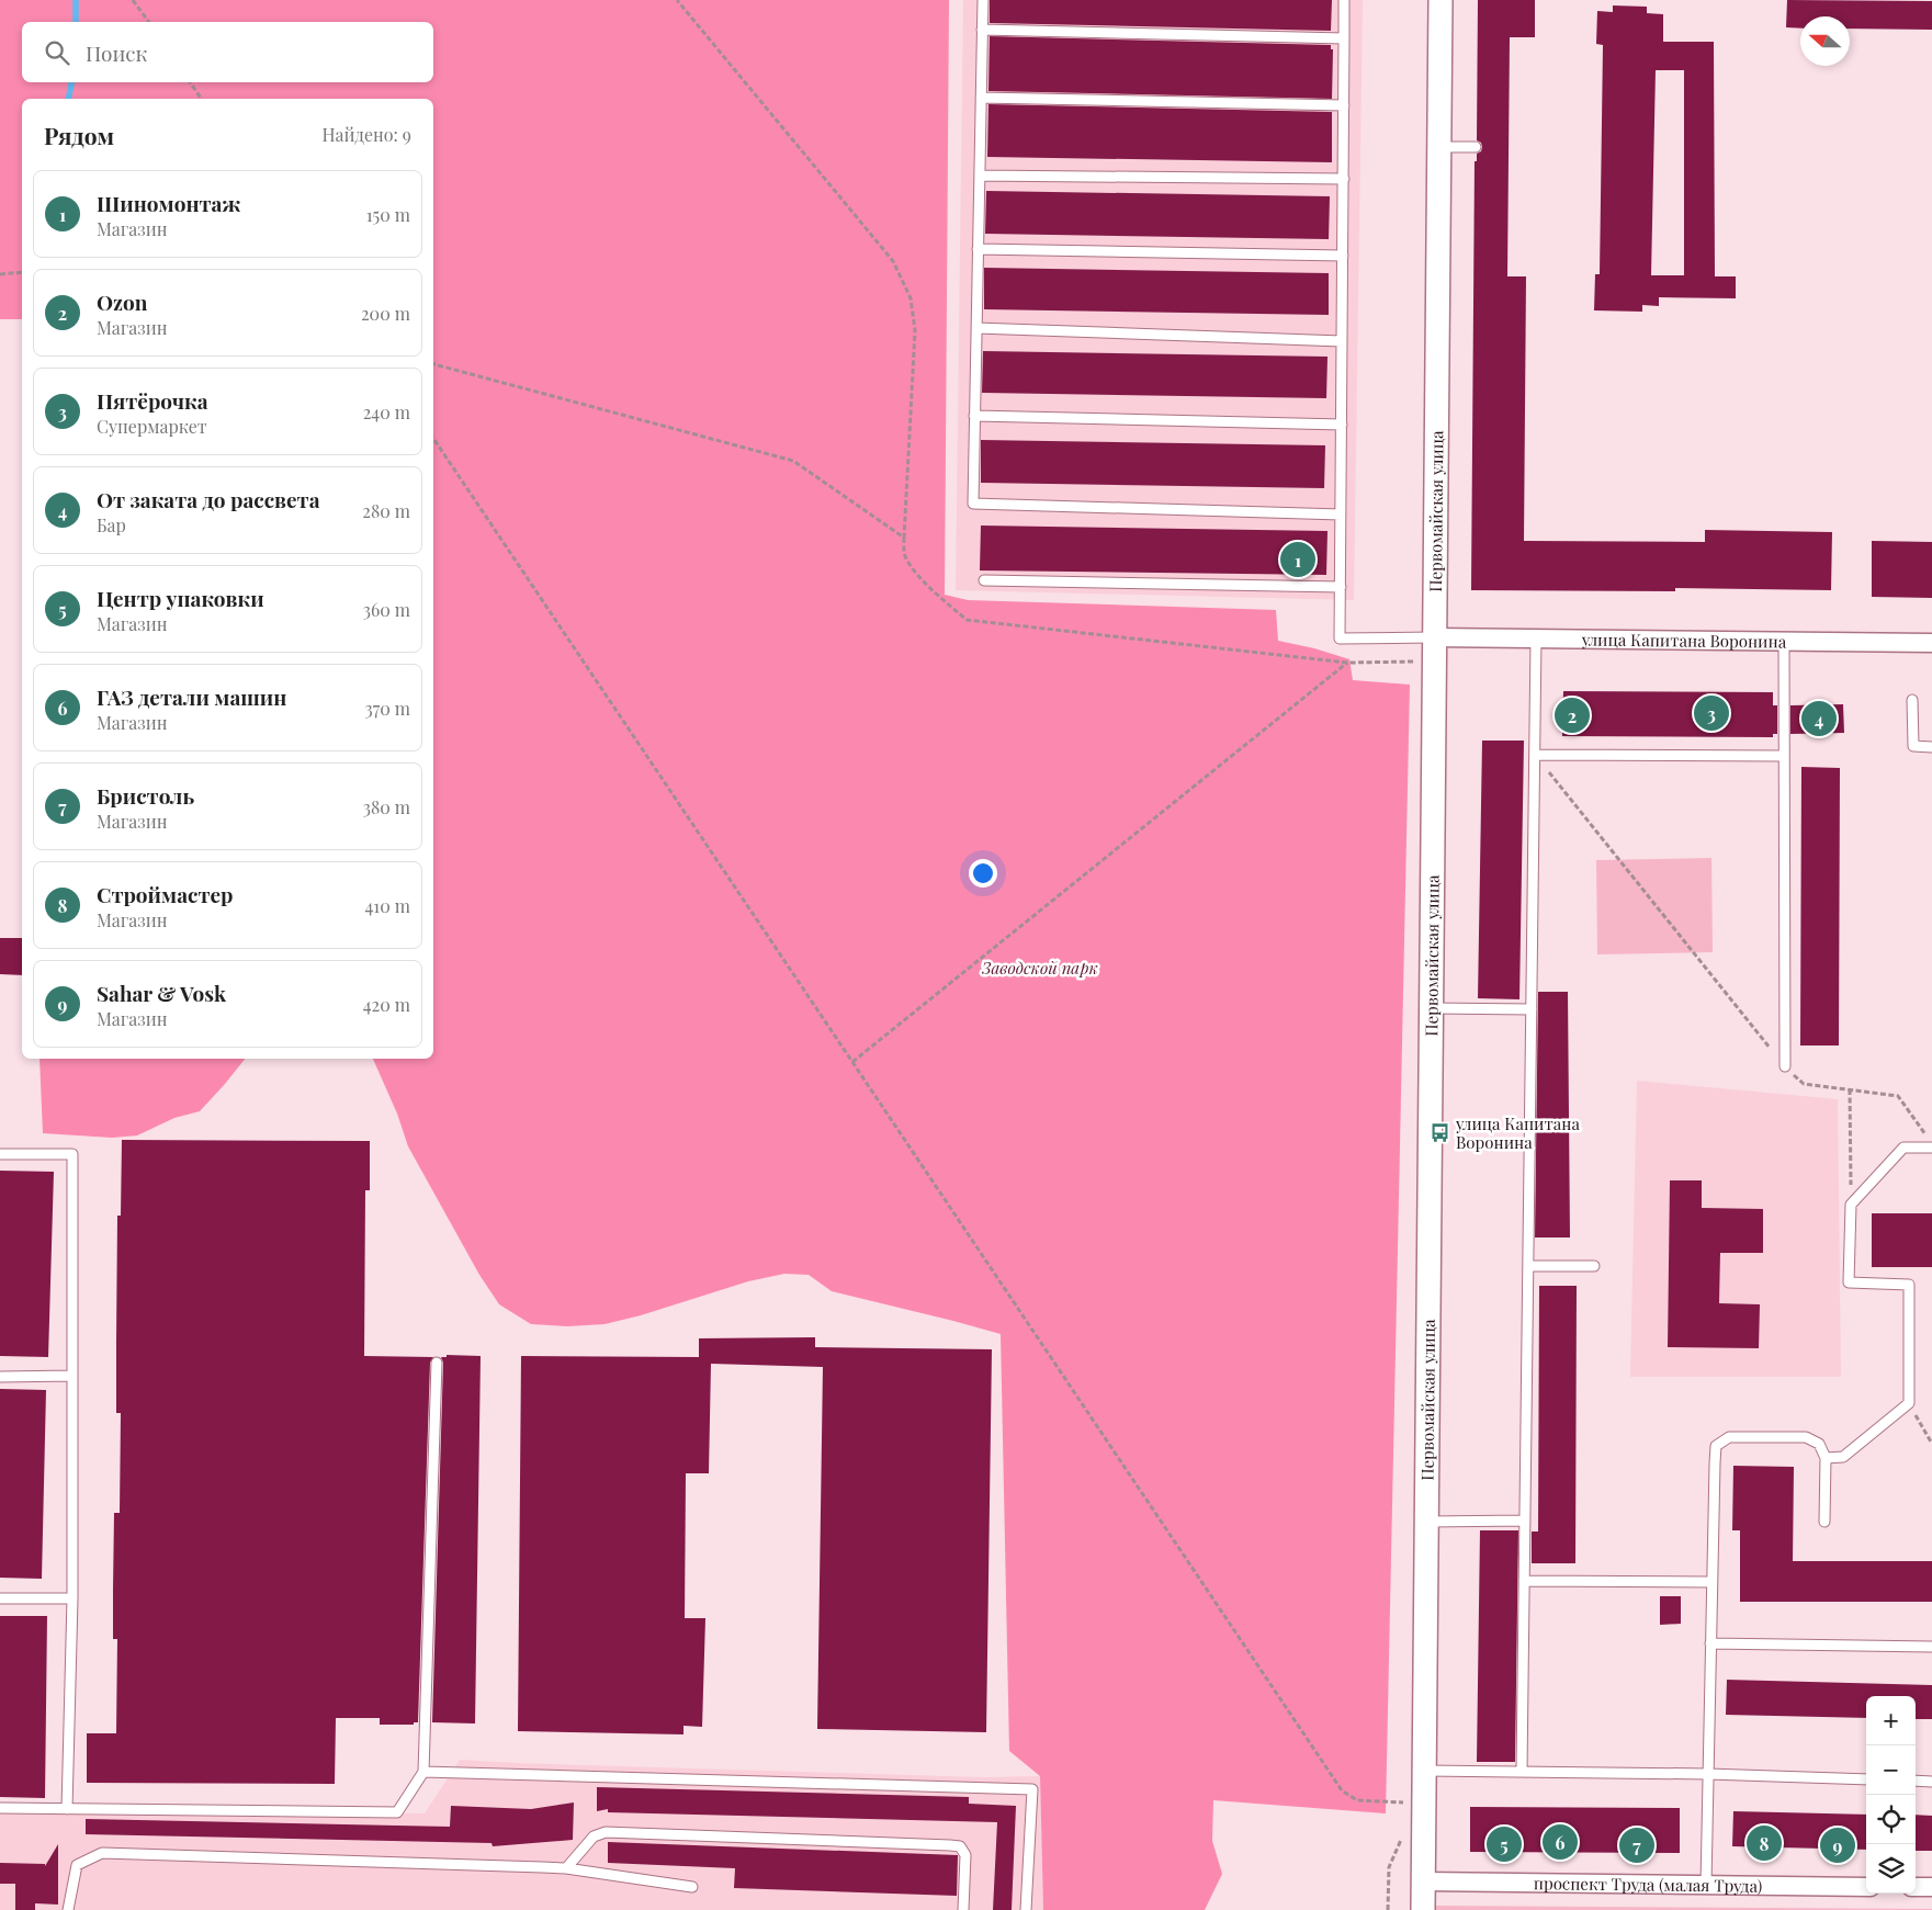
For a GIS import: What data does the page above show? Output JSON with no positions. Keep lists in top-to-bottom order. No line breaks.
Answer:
{"streets":{"street":["Первомайская улица","улица Капитана Воронина","проспект Труда (малая Труда)"]},"crossings":[["Первомайская улица","улица Капитана Воронина"],["Первомайская улица","проспект Труда (малая Труда)"]],"parks":["Заводской парк"],"places":{"bus stop":["улица Капитана Воронина"]},"north":"left","page":{"search":"Поиск","heading":["Рядом","Найдено: 9"],"list":[{"mark":"1","name":"Шиномонтаж","note":"Магазин","value":"150 m"},{"mark":"2","name":"Ozon","note":"Магазин","value":"200 m"},{"mark":"3","name":"Пятёрочка","note":"Супермаркет","value":"240 m"},{"mark":"4","name":"От заката до рассвета","note":"Бар","value":"280 m"},{"mark":"5","name":"Центр упаковки","note":"Магазин","value":"360 m"},{"mark":"6","name":"ГАЗ детали машин","note":"Магазин","value":"370 m"},{"mark":"7","name":"Бристоль","note":"Магазин","value":"380 m"},{"mark":"8","name":"Строймастер","note":"Магазин","value":"410 m"},{"mark":"9","name":"Sahar & Vosk","note":"Магазин","value":"420 m"}],"pins":["1","3","2","4","6","8","5","7","9"],"map_buttons":["+","−"]}}
